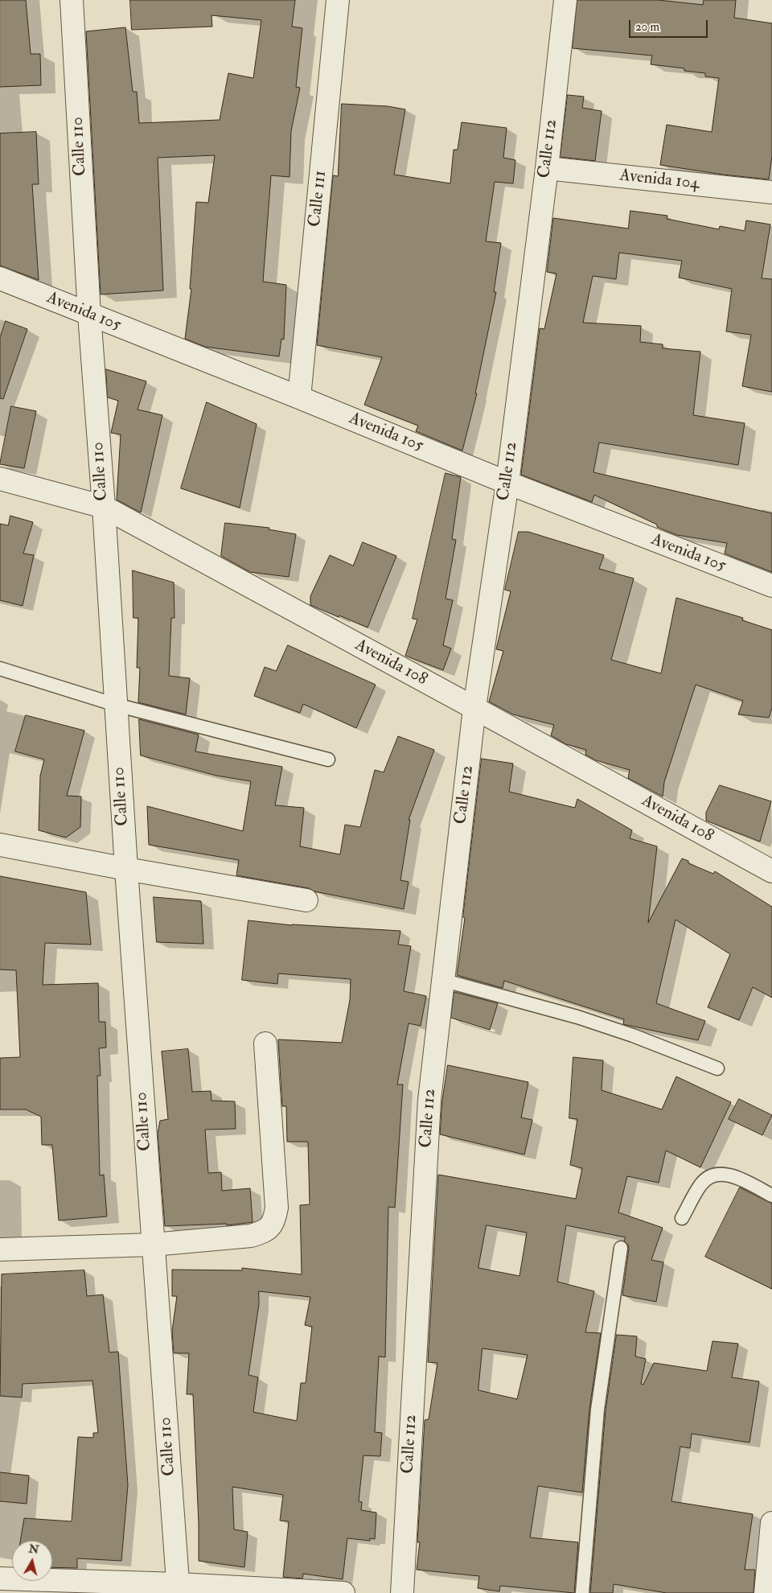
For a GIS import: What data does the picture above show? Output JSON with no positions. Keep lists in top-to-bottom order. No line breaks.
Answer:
{"streets":{"street":["Calle 110","Calle 112","Avenida 104","Calle 111","Avenida 105","Avenida 108"]},"crossings":[["Calle 110","Avenida 105"],["Calle 110","Avenida 108"],["Calle 112","Avenida 104"],["Calle 112","Avenida 105"],["Calle 112","Avenida 108"],["Calle 111","Avenida 105"]],"scale_bar":"20 m","north":"top"}
